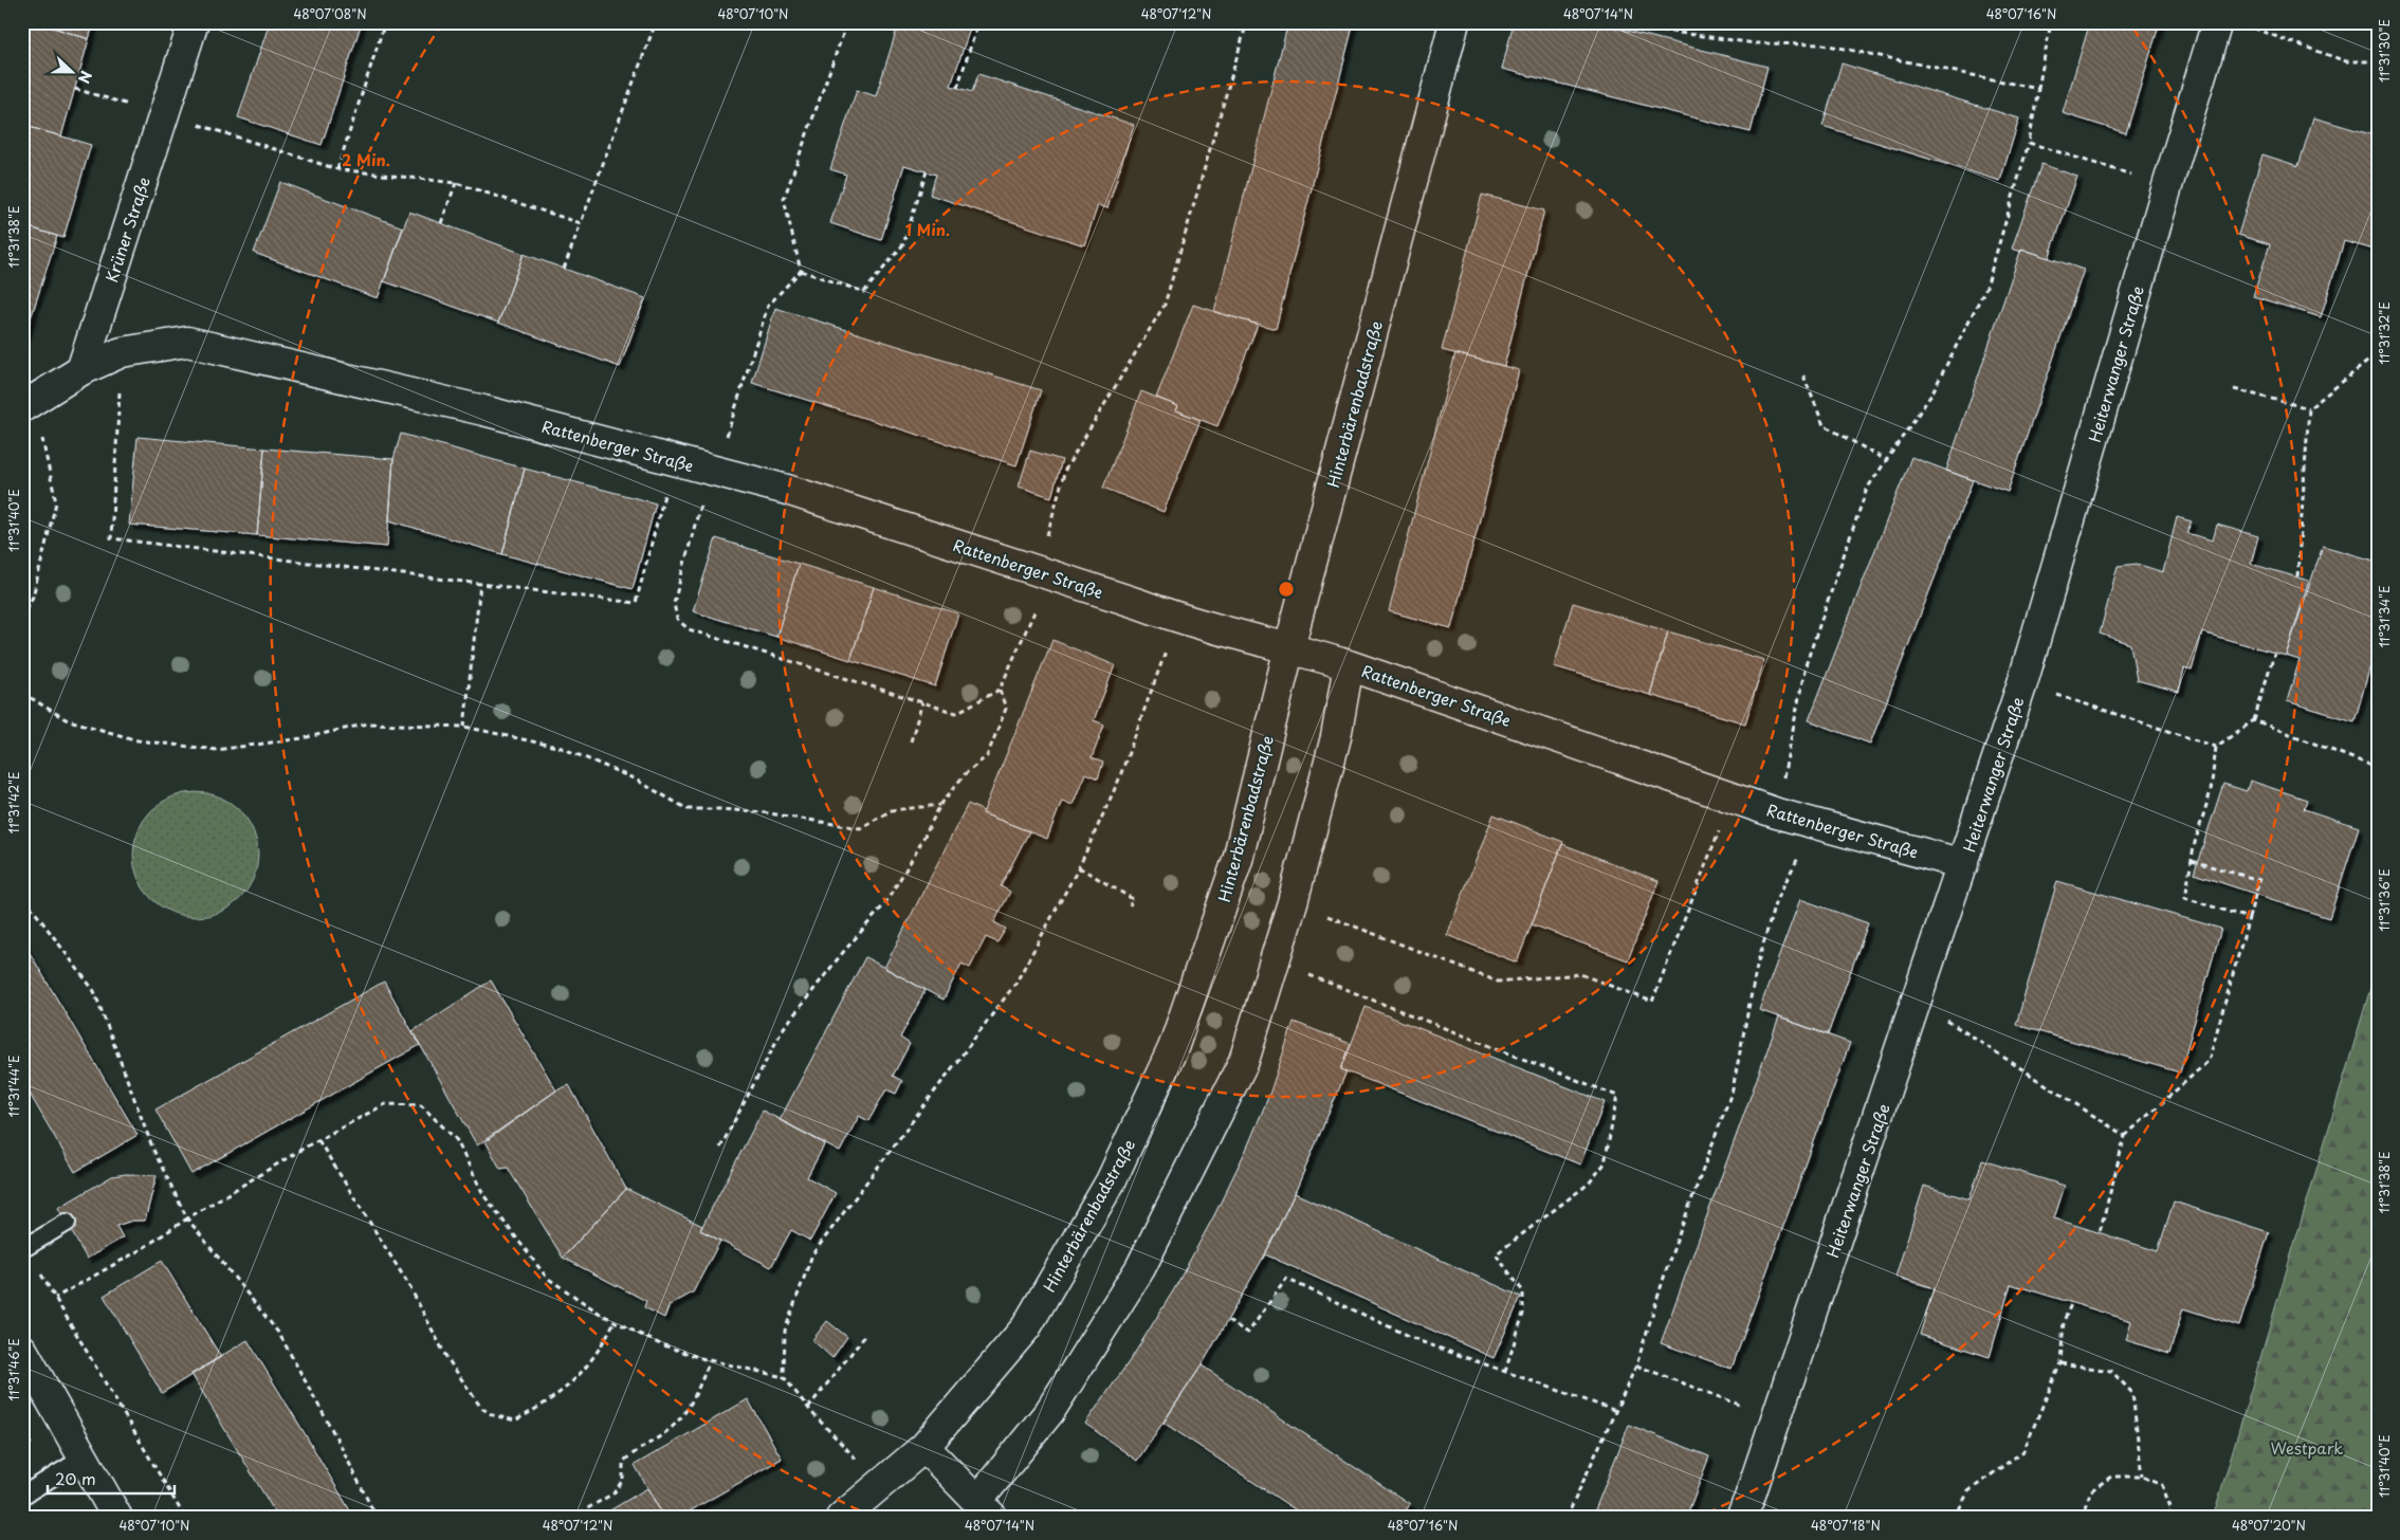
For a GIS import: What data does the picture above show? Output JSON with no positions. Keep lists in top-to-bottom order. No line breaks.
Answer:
{"streets":{"street":["Krüner Straße","Heiterwanger Straße","Hinterbärenbadstraße","Rattenberger Straße"]},"crossings":[["Krüner Straße","Rattenberger Straße"],["Heiterwanger Straße","Rattenberger Straße"],["Hinterbärenbadstraße","Rattenberger Straße"]],"parks":["Westpark"],"scale_bar":"20 m","north":"right","coordinates":["48°07'08\"N","48°07'10\"N","48°07'12\"N","48°07'14\"N","48°07'16\"N","11°31'30\"E","11°31'38\"E","11°31'32\"E","11°31'40\"E","11°31'34\"E","11°31'42\"E","11°31'36\"E","11°31'44\"E","11°31'46\"E","48°07'18\"N","48°07'20\"N"],"rings":["2 Min.","1 Min."]}
